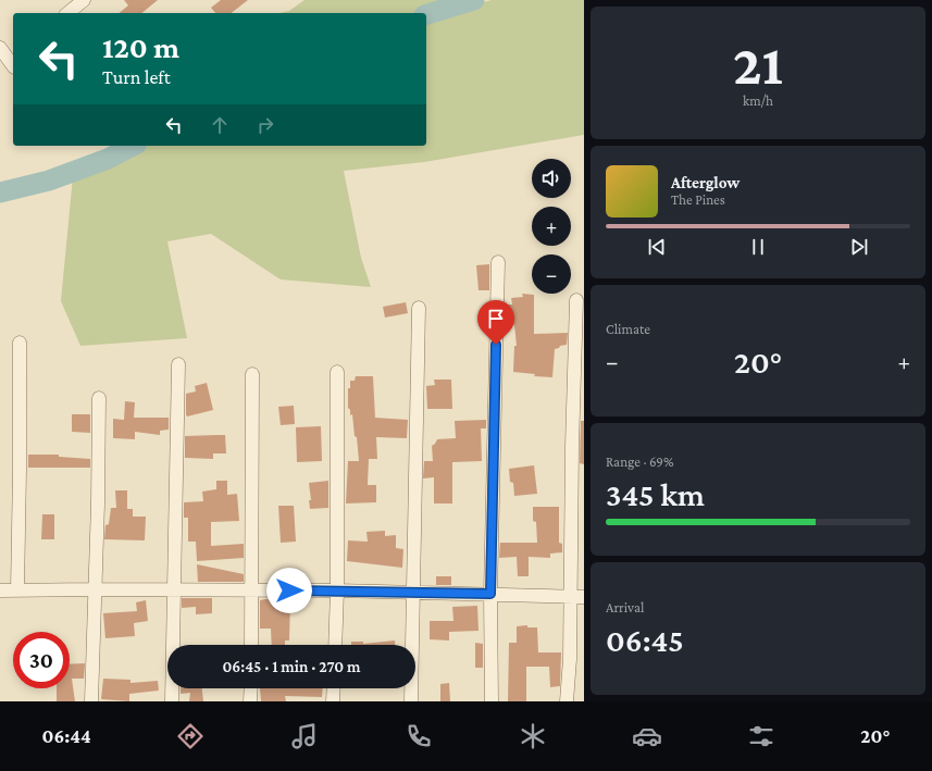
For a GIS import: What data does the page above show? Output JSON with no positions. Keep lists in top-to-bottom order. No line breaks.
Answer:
{"page":{"tile":[["21","km/h"],"Climate",["Range · 69%","345 km"],["Arrival","06:45"]],"turn":["120 m","Turn left"],"map_buttons":["+","−"],"song":["Afterglow","The Pines"],"heat":["−","20°","+"],"limit":"30","trip":"06:45 · 1 min · 270 m","tabs":["06:44","20°"]}}
